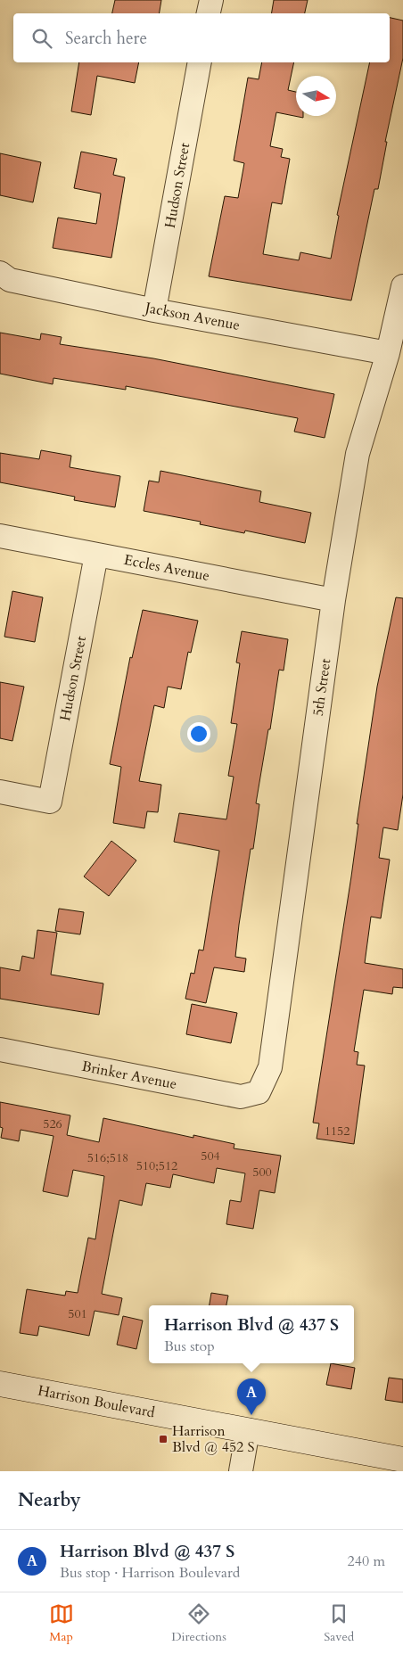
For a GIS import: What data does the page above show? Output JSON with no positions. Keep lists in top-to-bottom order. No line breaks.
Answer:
{"streets":{"main road":["Harrison Boulevard"],"street":["Hudson Street","Jackson Avenue","Eccles Avenue","5th Street","Brinker Avenue"]},"crossings":[["Hudson Street","Jackson Avenue"],["Hudson Street","Eccles Avenue"],["Jackson Avenue","5th Street"],["Eccles Avenue","5th Street"],["5th Street","Brinker Avenue"]],"places":{"transit":["Harrison Blvd @ 452 S"]},"house_numbers":["526","1152","504","516;518","510;512","500","501"],"north":"right","page":{"search":"Search here","popup":["Harrison Blvd @ 437 S","Bus stop"],"pins":"A","heading":"Nearby","list":[{"mark":"A","name":"Harrison Blvd @ 437 S","note":"Bus stop · Harrison Boulevard","value":"240 m"}],"nav":["Map","Directions","Saved"]}}
